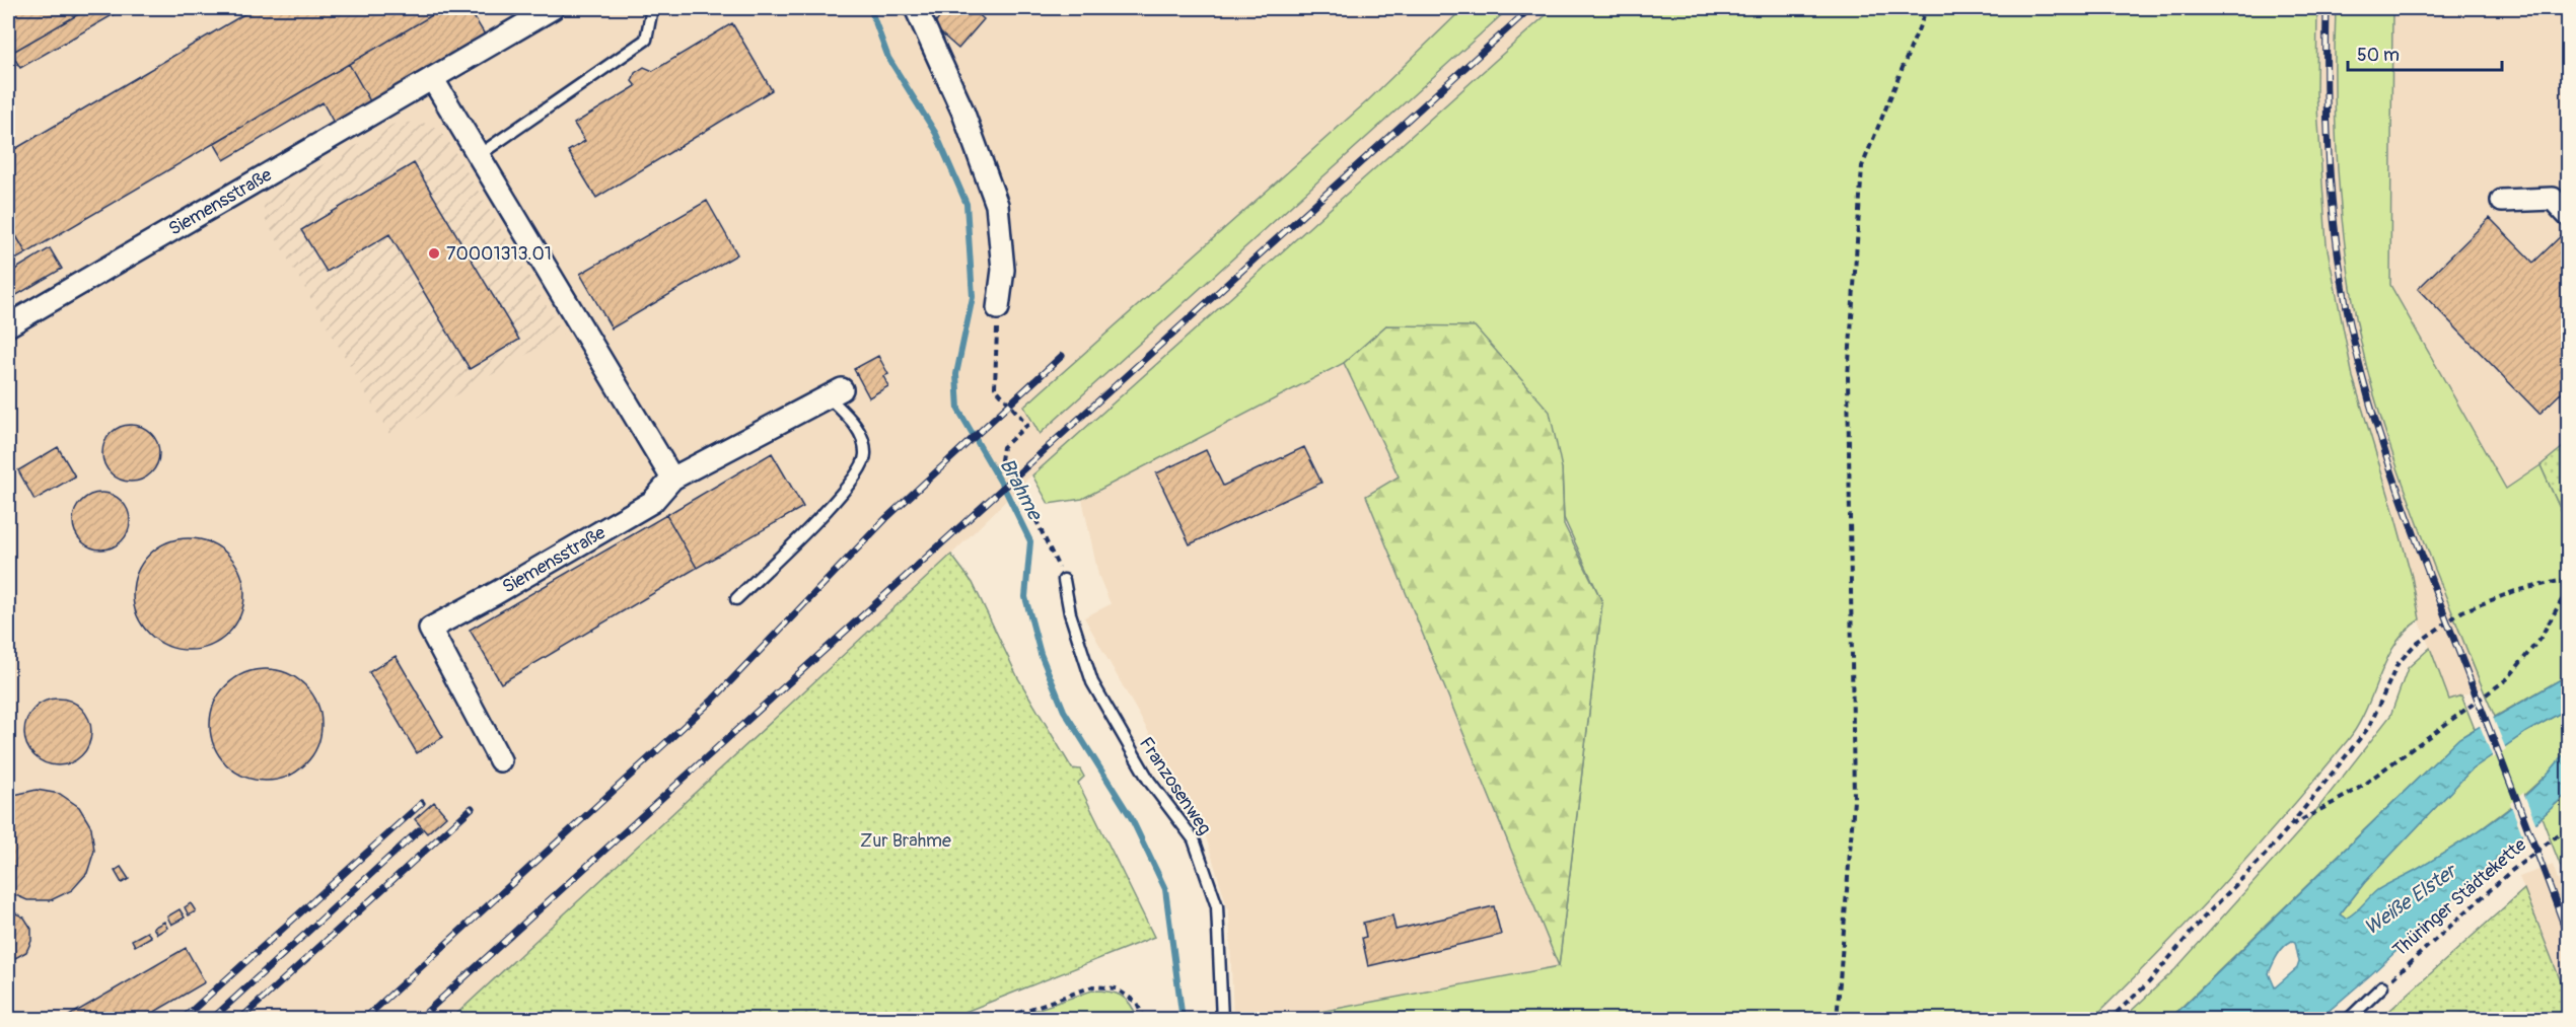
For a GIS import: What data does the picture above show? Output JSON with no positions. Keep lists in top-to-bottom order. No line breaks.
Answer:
{"streets":{"street":["Siemensstraße"],"lane":["Franzosenweg"],"path":["Thüringer Städtekette"]},"water":["Brahme","Weiße Elster"],"parks":["Zur Brahme"],"places":["70001313.01"],"scale_bar":"50 m"}
